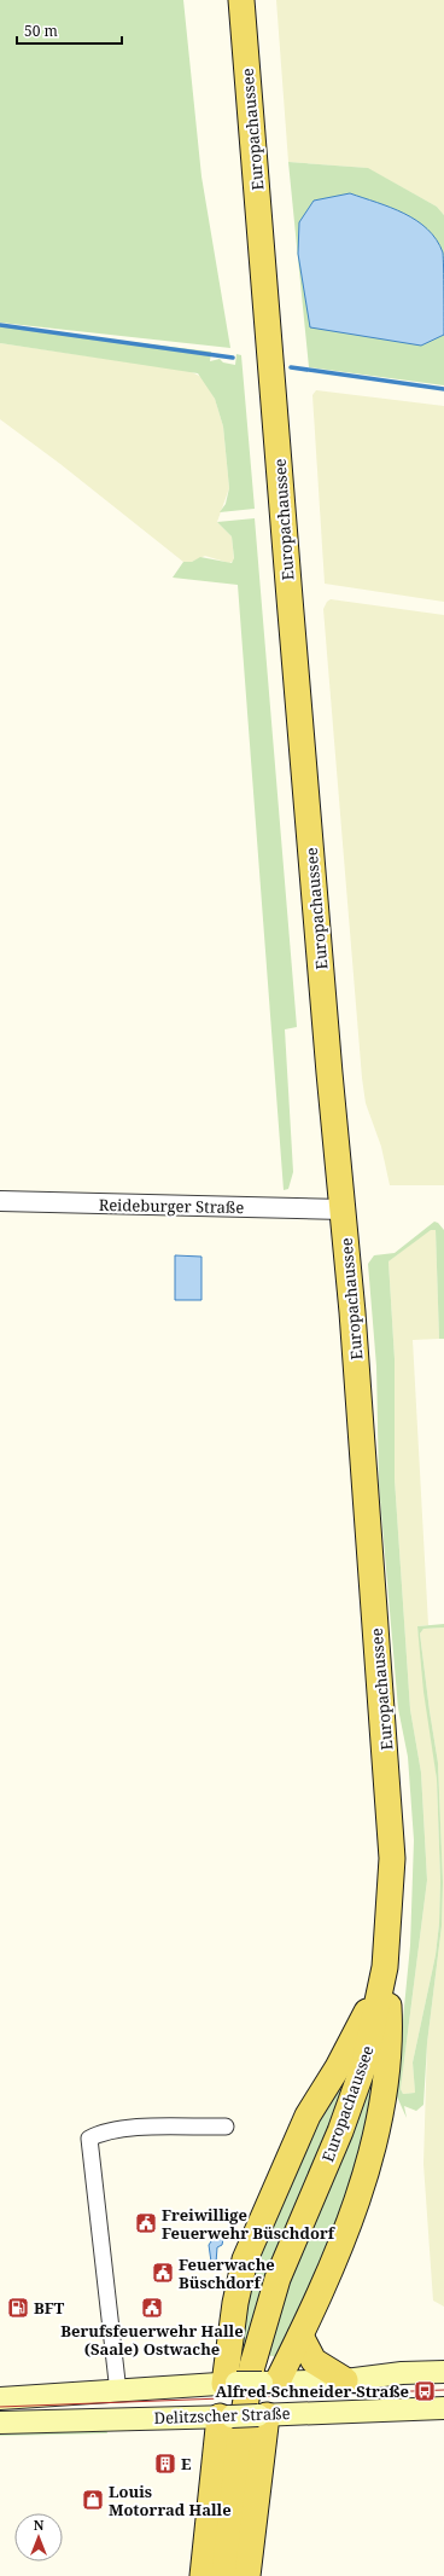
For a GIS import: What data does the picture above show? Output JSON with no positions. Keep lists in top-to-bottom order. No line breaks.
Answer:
{"streets":{"main road":["Europachaussee","Delitzscher Straße"],"street":["Reideburger Straße"]},"crossings":[["Europachaussee","Reideburger Straße"]],"places":{"public building":["Freiwillige Feuerwehr Büschdorf","Feuerwache Büschdorf","Berufsfeuerwehr Halle (Saale) Ostwache"],"fuel station":["BFT"],"bus stop":["Alfred-Schneider-Straße"],"building":["E"],"shop":["Louis Motorrad Halle"]},"scale_bar":"50 m","north":"top"}
